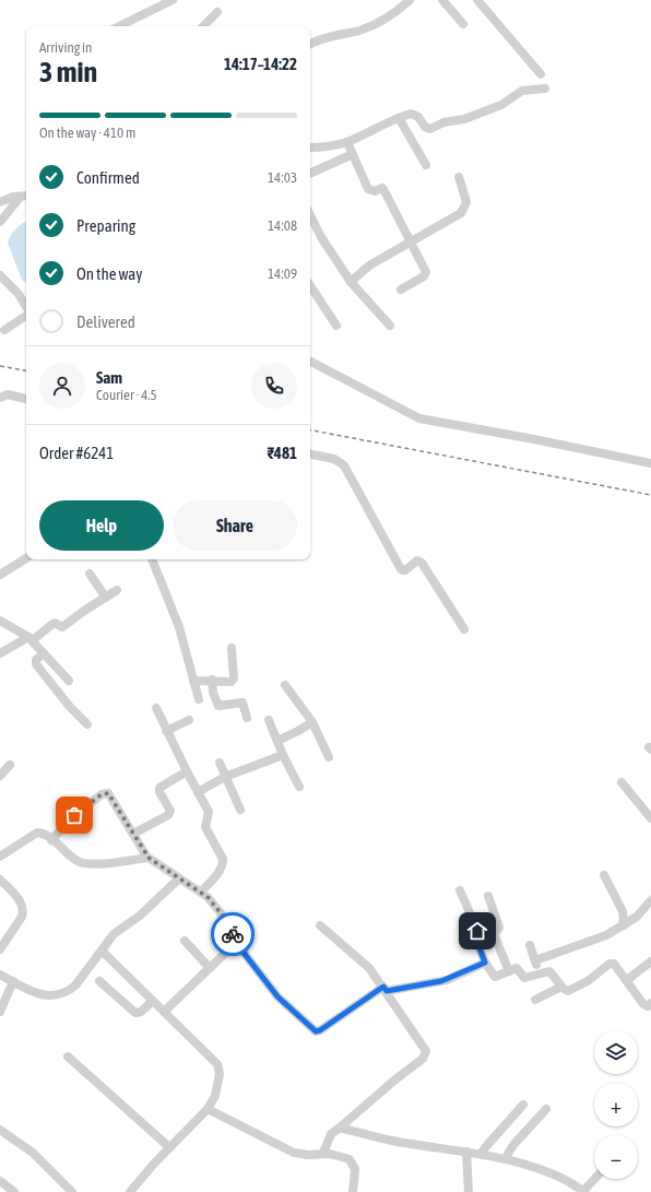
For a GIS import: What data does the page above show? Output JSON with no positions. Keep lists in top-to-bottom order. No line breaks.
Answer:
{"page":{"heading":["3 min","Arriving in","14:17–14:22"],"panel":["Sam","Courier · 4.5","Order #6241","₹481"],"bar":"On the way · 410 m","list":[["Confirmed","14:03"],["Preparing","14:08"],["On the way","14:09"],"Delivered"],"buttons":["Help","Share"],"map_buttons":["+","−"]}}
